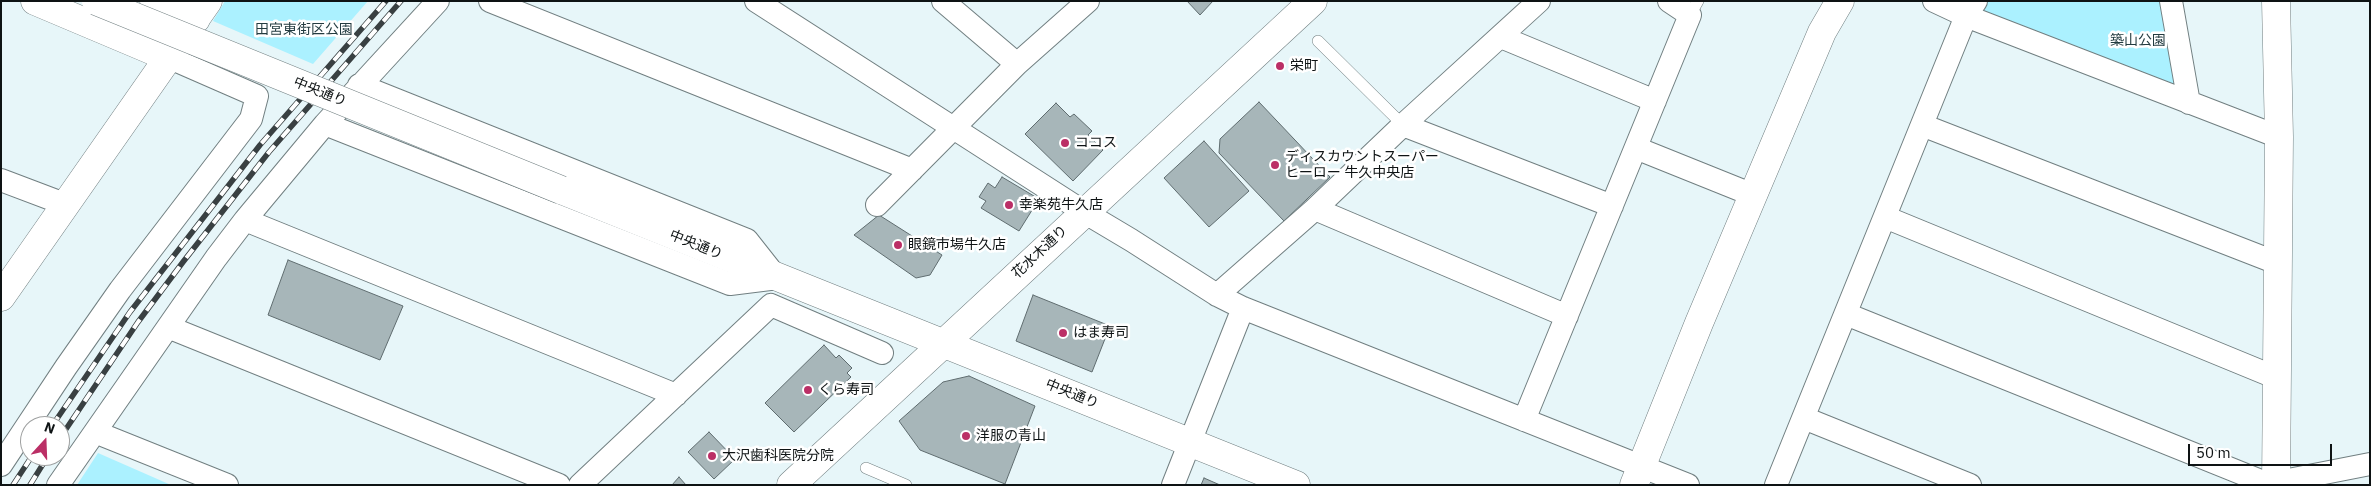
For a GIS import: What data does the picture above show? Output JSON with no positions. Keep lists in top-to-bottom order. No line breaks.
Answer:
{"streets":{"street":["中央通り","花水木通り"]},"crossings":[["中央通り","花水木通り"]],"parks":["田宮東街区公園","築山公園"],"places":["栄町","ココス","ディスカウントスーパー ヒーロー 牛久中央店","幸楽苑牛久店","眼鏡市場牛久店","はま寿司","くら寿司","洋服の青山","大沢歯科医院分院"],"scale_bar":"50 m","north":"top"}
